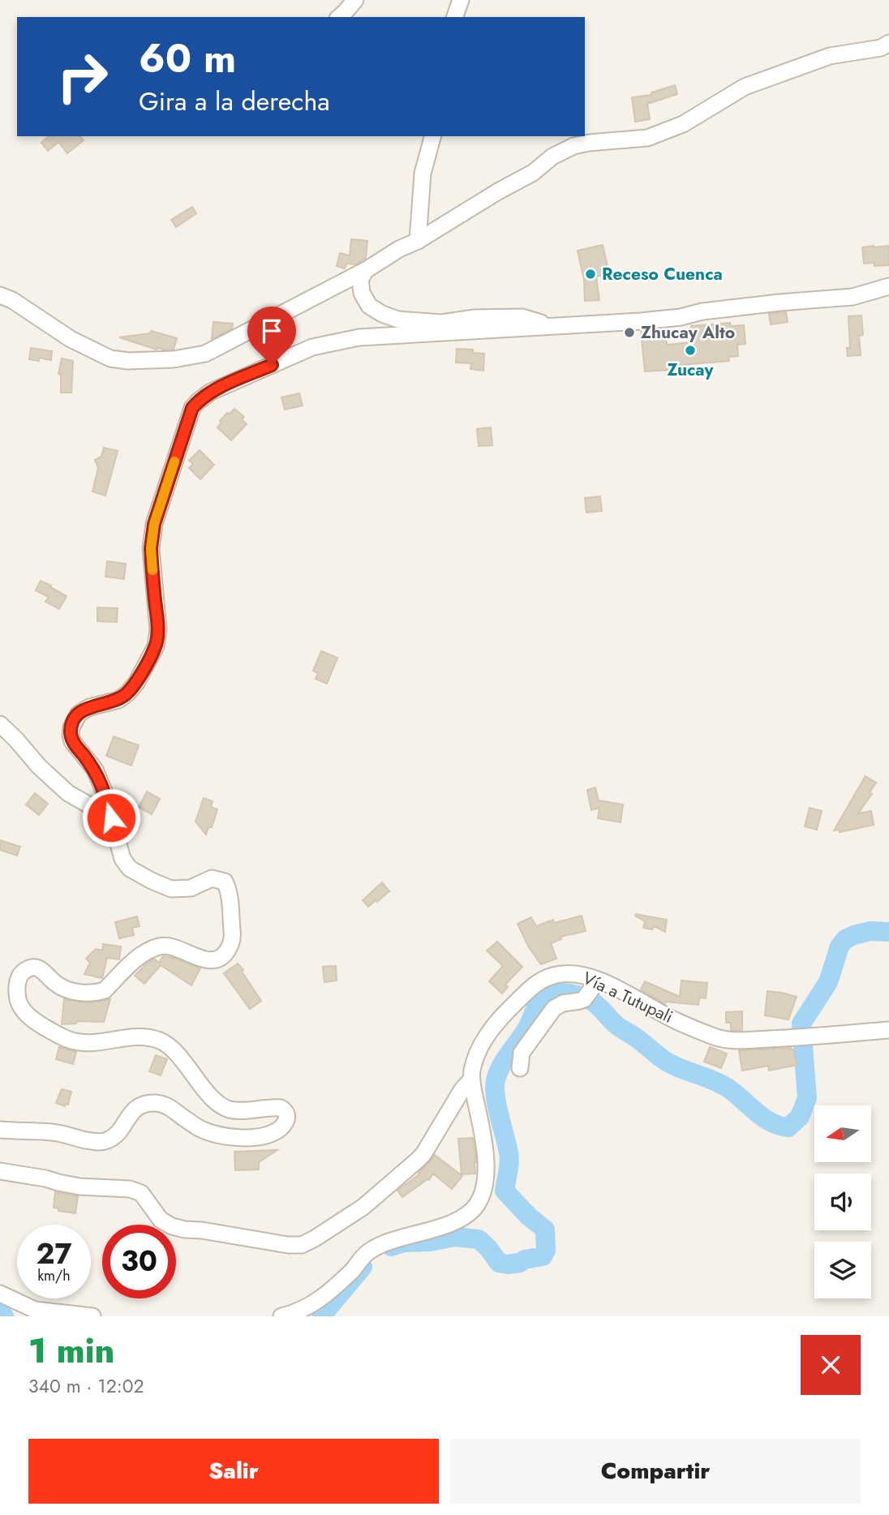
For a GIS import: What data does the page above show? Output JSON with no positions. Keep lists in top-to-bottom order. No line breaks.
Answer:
{"streets":{"street":["Vía a Tutupali"]},"places":["Receso Cuenca","Zhucay Alto","Zucay"],"north":"left","page":{"turn":["60 m","Gira a la derecha"],"speed":"27 km/h","limit":"30","heading":["1 min","340 m · 12:02"],"buttons":["Salir","Compartir"]}}
